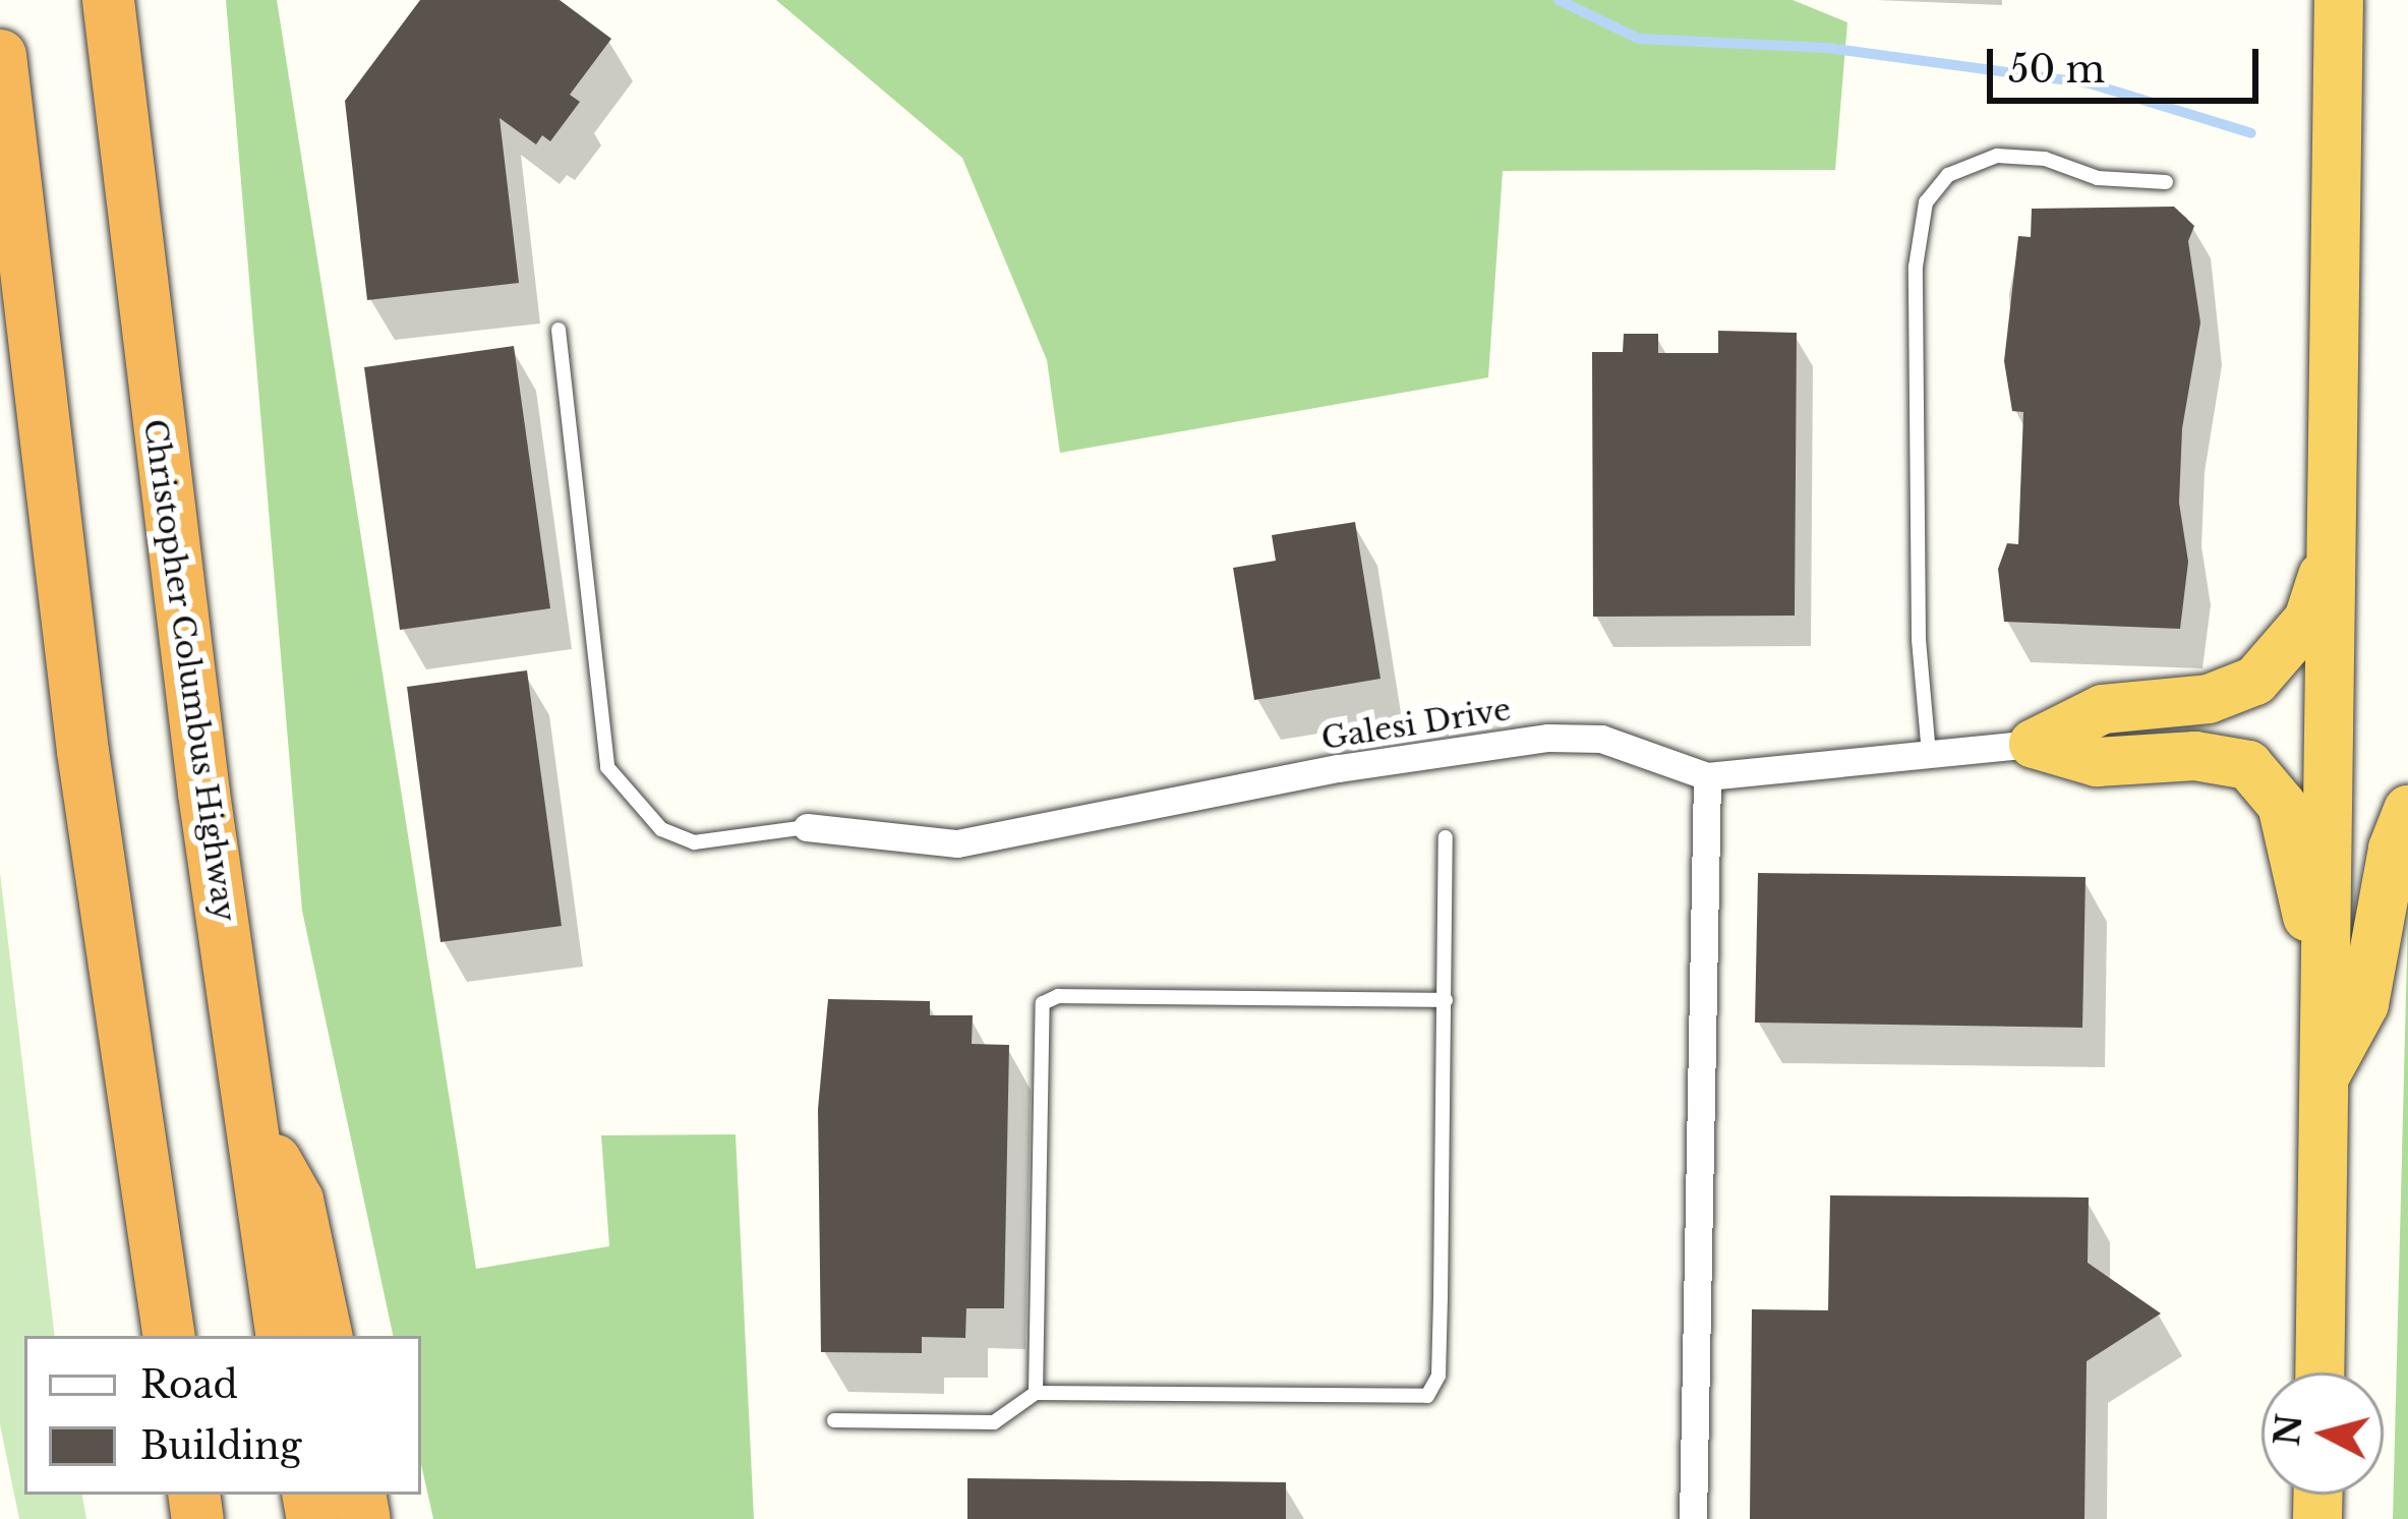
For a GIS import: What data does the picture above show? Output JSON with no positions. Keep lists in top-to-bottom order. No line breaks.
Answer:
{"streets":{"highway":["Christopher Columbus Highway"],"street":["Galesi Drive"]},"legend":["Road","Building"],"scale_bar":"50 m","north":"left"}
